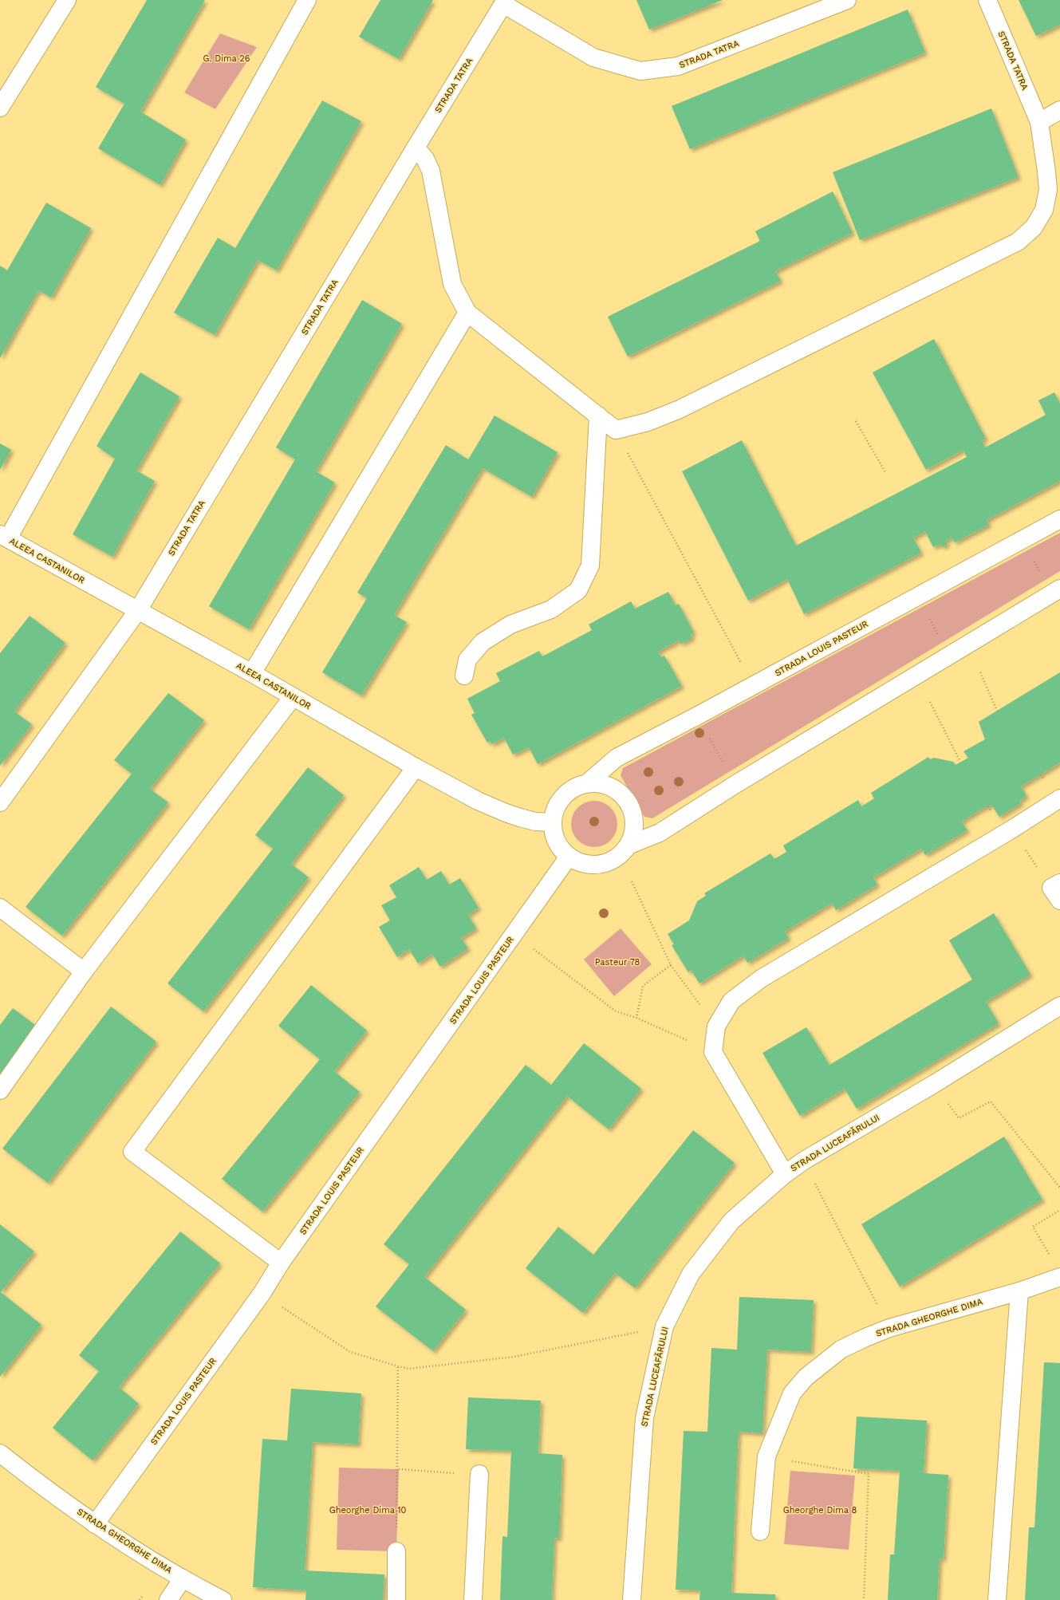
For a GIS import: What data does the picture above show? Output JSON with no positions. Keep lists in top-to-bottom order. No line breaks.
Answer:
{"streets":{"street":["STRADA TATRA","ALEEA CASTANILOR","STRADA LOUIS PASTEUR","STRADA LUCEAFĂRULUI","STRADA GHEORGHE DIMA"]},"crossings":[["STRADA TATRA","ALEEA CASTANILOR"],["ALEEA CASTANILOR","STRADA LOUIS PASTEUR"],["STRADA LOUIS PASTEUR","STRADA GHEORGHE DIMA"]],"parks":["G. Dima 26","Pasteur 78","Gheorghe Dima 10","Gheorghe Dima 8"]}
